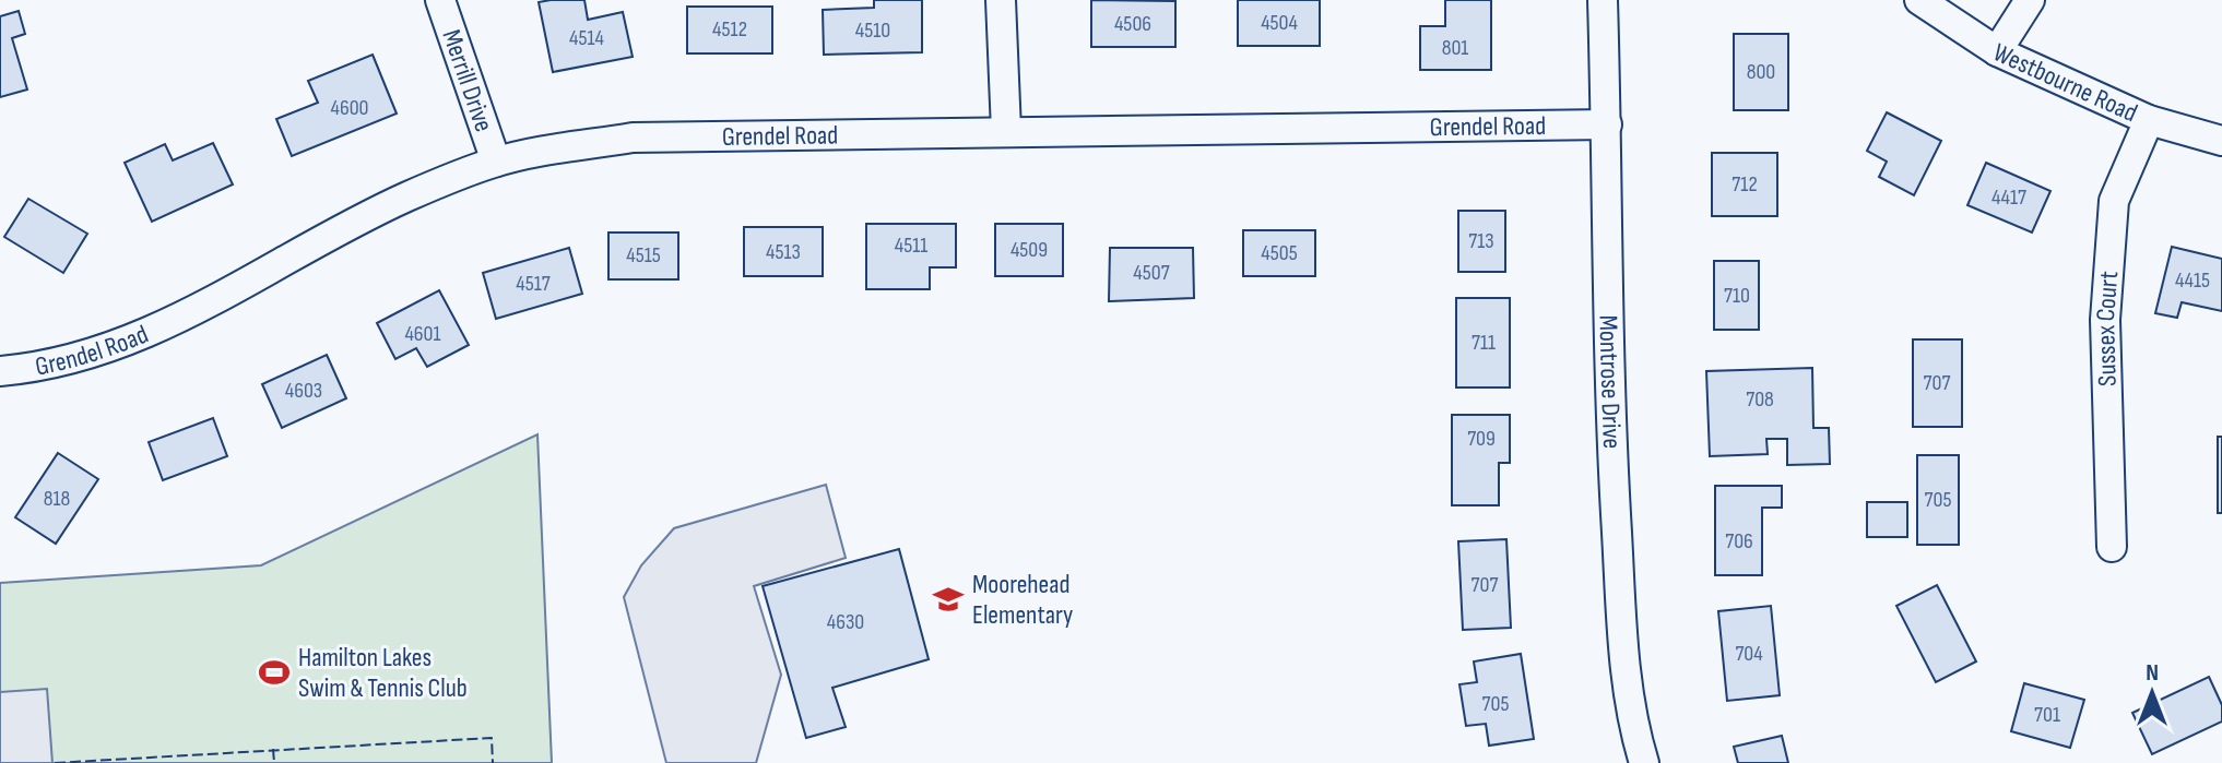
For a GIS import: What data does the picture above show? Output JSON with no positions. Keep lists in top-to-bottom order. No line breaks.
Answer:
{"streets":{"street":["Merrill Drive","Westbourne Road","Grendel Road","Sussex Court","Montrose Drive"]},"crossings":[["Merrill Drive","Grendel Road"],["Westbourne Road","Sussex Court"],["Grendel Road","Montrose Drive"]],"places":{"school or university":["Moorehead Elementary"],"sports":["Hamilton Lakes Swim & Tennis Club"]},"house_numbers":["4504","4506","4512","4510","4514","801","800","4600","712","4417","713","4511","4509","4513","4505","4515","4507","4415","4517","710","4601","711","707","4603","708","709","818","705","706","707","4630","704","705","701"],"north":"top"}
